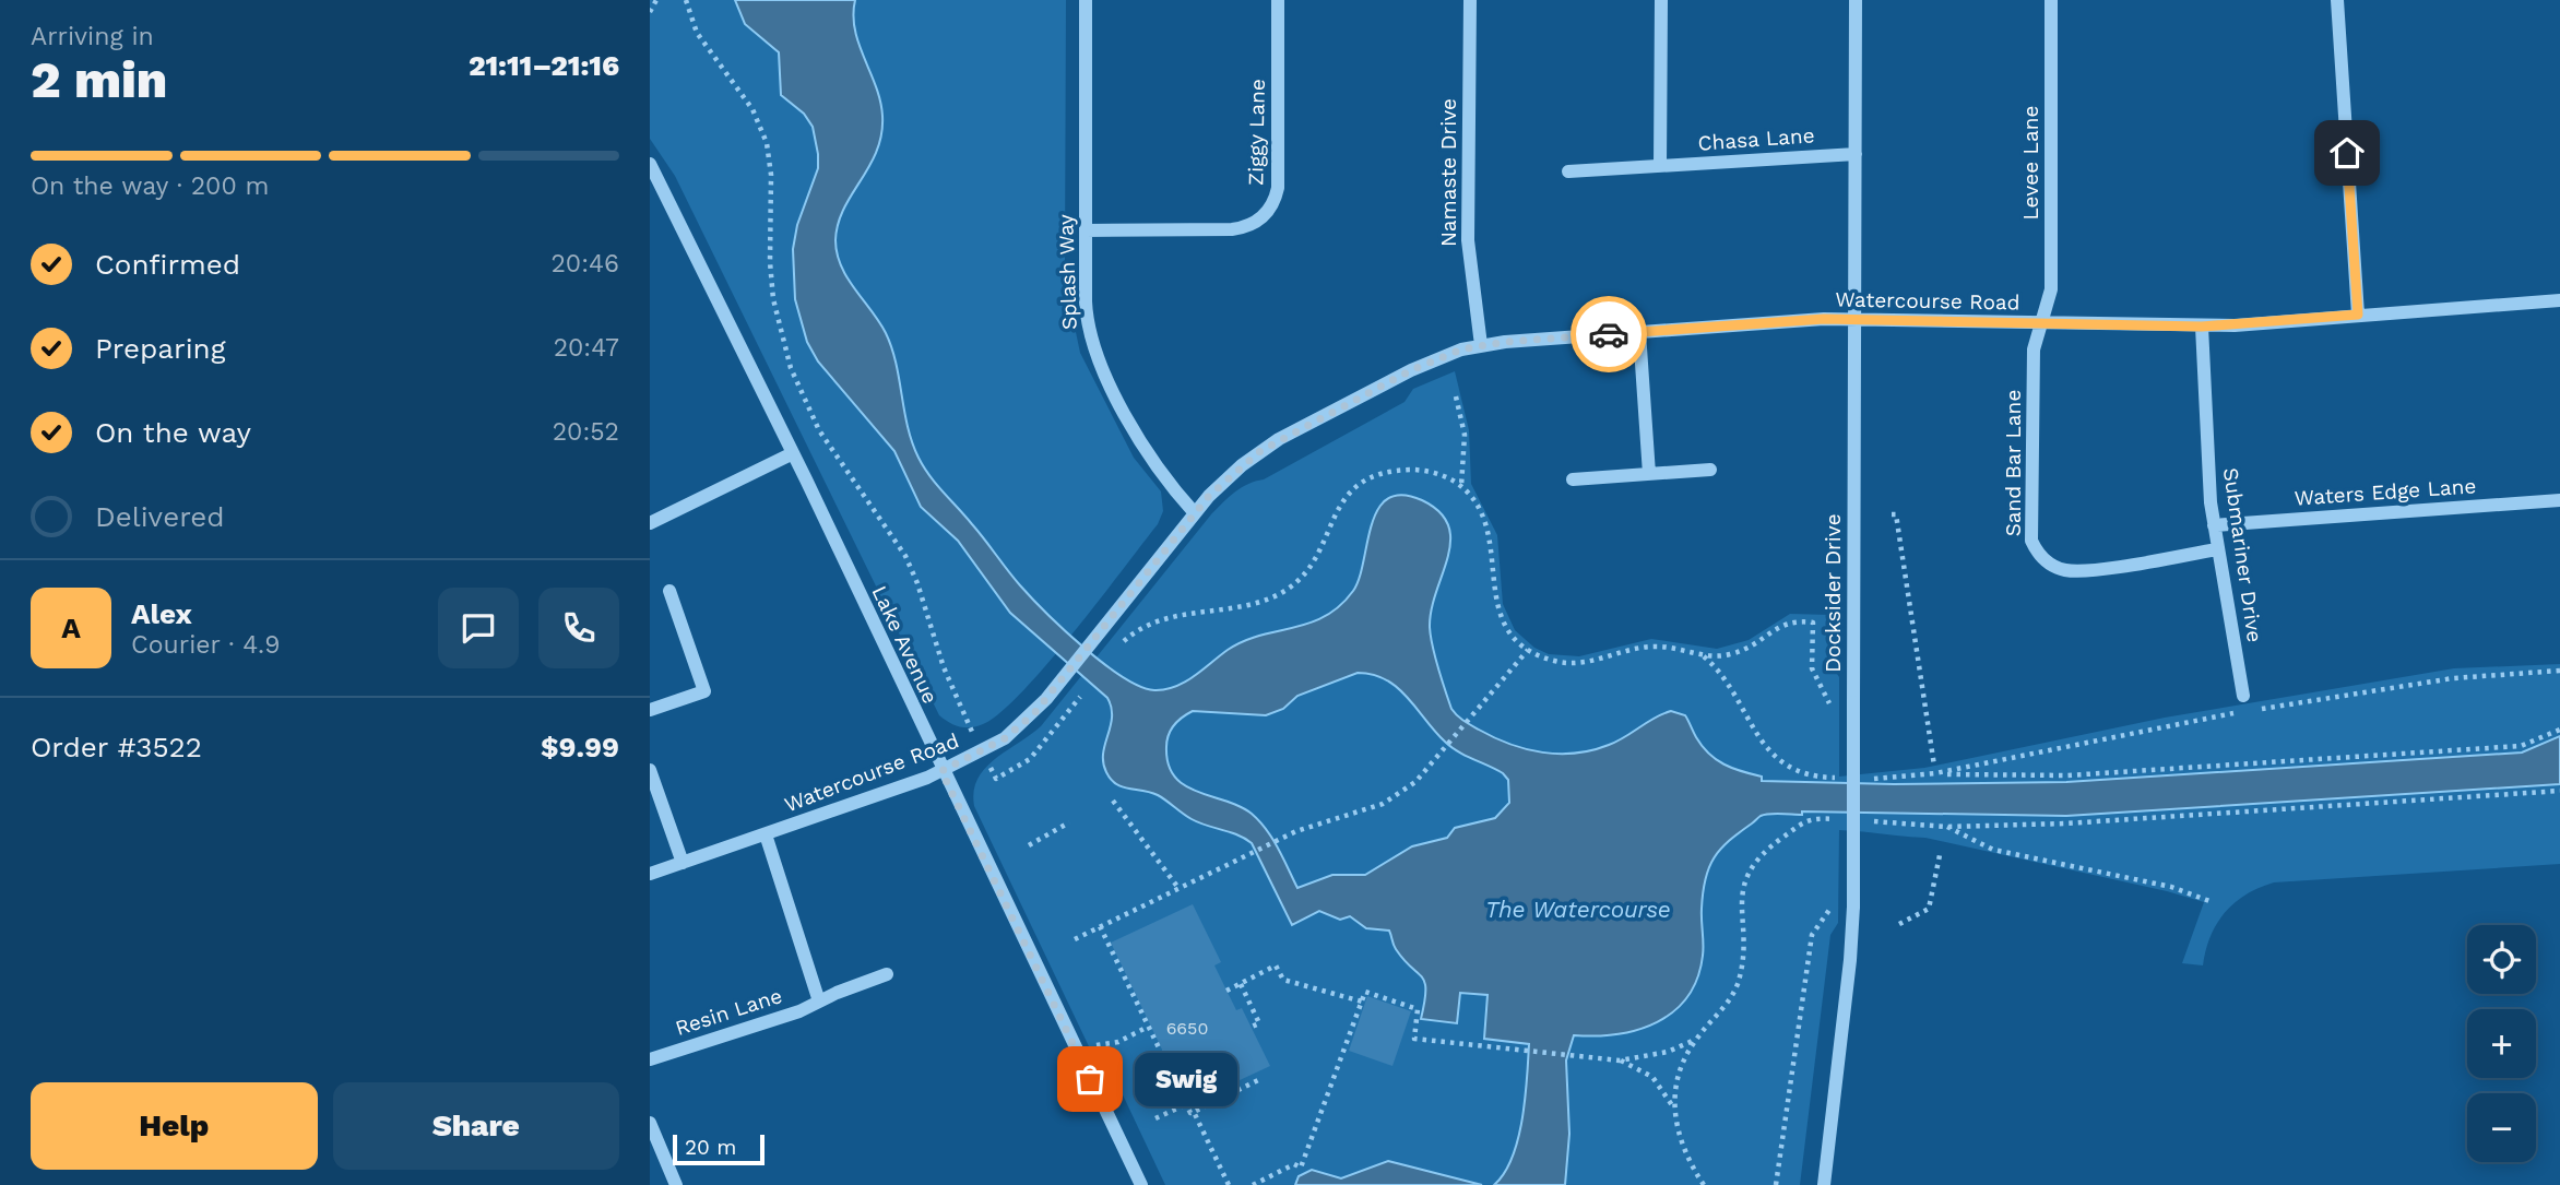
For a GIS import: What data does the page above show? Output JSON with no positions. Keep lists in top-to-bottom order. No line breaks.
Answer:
{"streets":{"street":["Ziggy Lane","Chasa Lane","Levee Lane","Namaste Drive","Splash Way","Watercourse Road","Sand Bar Lane","Waters Edge Lane","Submariner Drive","Docksider Drive","Lake Avenue","Resin Lane"]},"crossings":[["Ziggy Lane","Splash Way"],["Chasa Lane","Docksider Drive"],["Levee Lane","Watercourse Road"],["Levee Lane","Sand Bar Lane"],["Namaste Drive","Watercourse Road"],["Splash Way","Watercourse Road"],["Watercourse Road","Sand Bar Lane"],["Watercourse Road","Submariner Drive"],["Watercourse Road","Docksider Drive"],["Watercourse Road","Lake Avenue"],["Sand Bar Lane","Submariner Drive"],["Waters Edge Lane","Submariner Drive"]],"water":["The Watercourse"],"places":["Swig"],"house_numbers":["6650"],"scale_bar":"20 m","page":{"heading":["2 min","Arriving in","21:11–21:16"],"panel":["Alex","Courier · 4.9","Order #3522","$9.99"],"bar":"On the way · 200 m","list":[["Confirmed","20:46"],["Preparing","20:47"],["On the way","20:52"],"Delivered"],"round":"A","map_buttons":["+","−"],"bubble":"Swig","buttons":["Help","Share"],"scale":"20 m"}}
